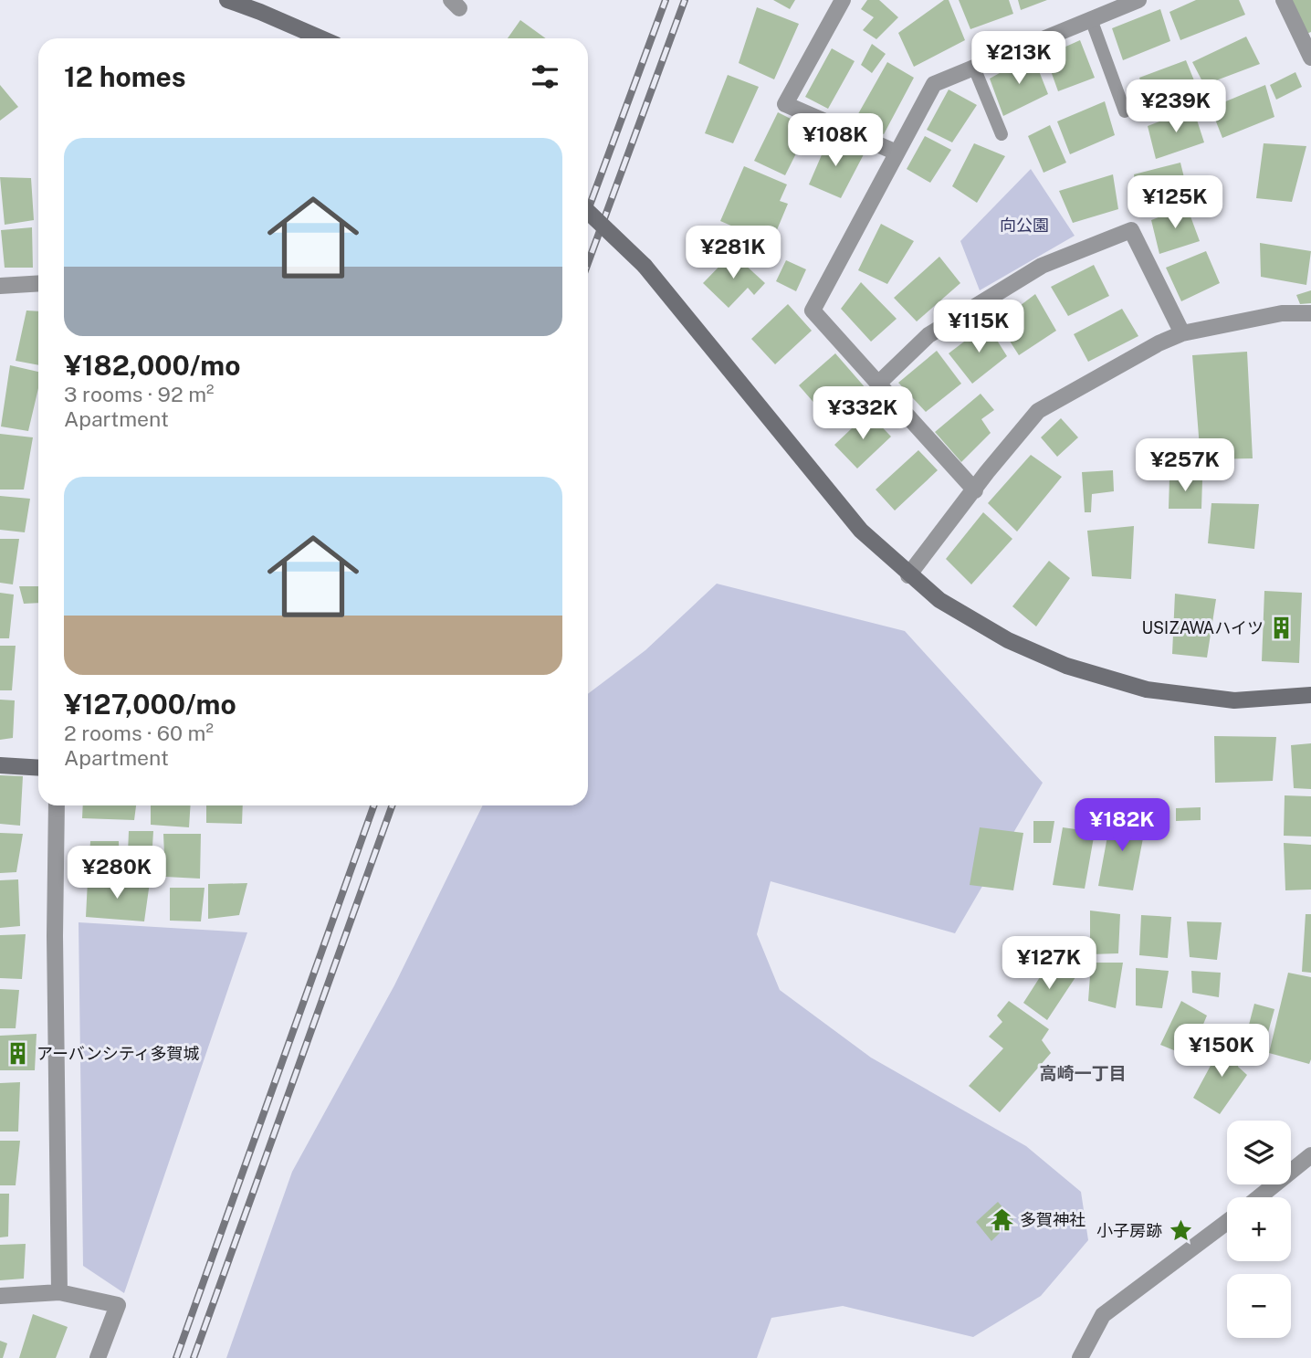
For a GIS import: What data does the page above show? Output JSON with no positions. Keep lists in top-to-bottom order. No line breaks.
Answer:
{"districts":["高崎一丁目"],"parks":["向公園"],"places":{"building":["USIZAWAハイツ","アーバンシティ多賀城"],"temple":["多賀神社"],"place":["小子房跡"]},"page":{"price":["¥213K","¥239K","¥108K","¥125K","¥281K","¥115K","¥332K","¥257K","¥182K","¥280K","¥127K","¥150K"],"heading":"12 homes","list":[{"name":"¥182,000/mo","note":"3 rooms · 92 m² · Apartment"},{"name":"¥127,000/mo","note":"2 rooms · 60 m² · Apartment"}],"map_buttons":["+","−"]}}
